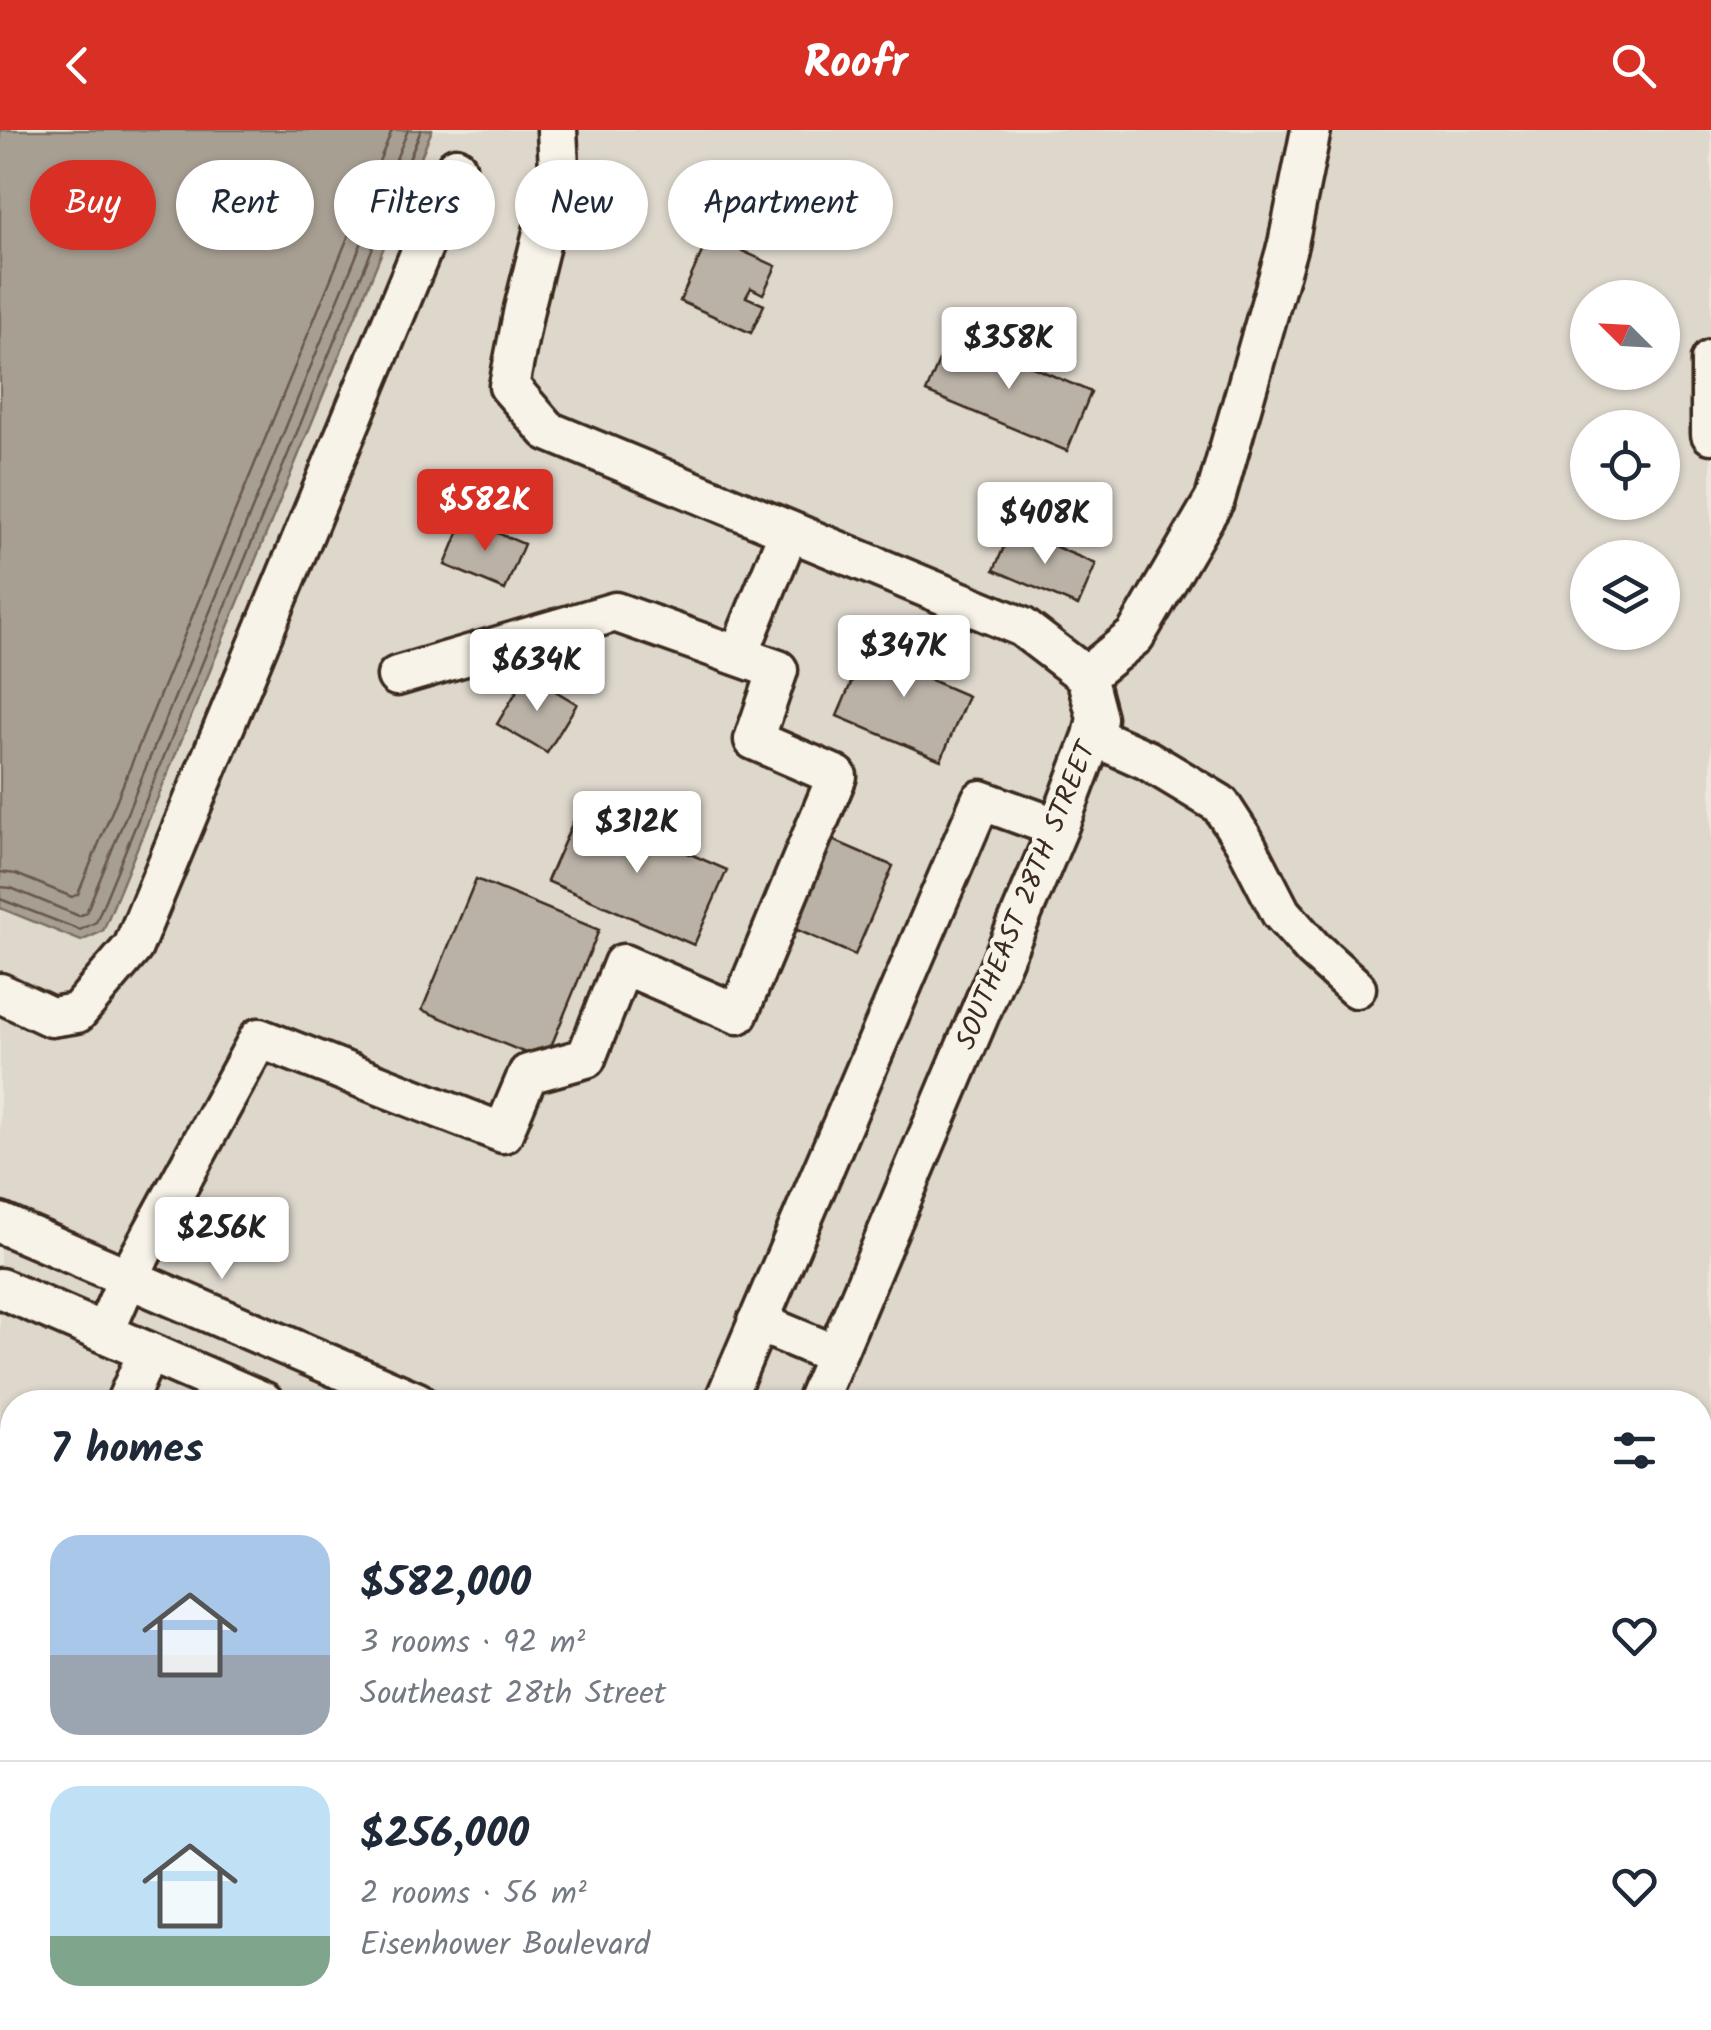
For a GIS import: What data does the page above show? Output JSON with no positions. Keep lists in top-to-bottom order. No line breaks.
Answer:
{"streets":{"street":["SOUTHEAST 28TH STREET"]},"north":"top left","page":{"header":"Roofr","chip":["Buy","Rent","Filters","New","Apartment"],"price":["$358K","$582K","$408K","$347K","$634K","$312K","$256K"],"heading":"7 homes","list":[{"name":"$582,000","note":"3 rooms · 92 m² · Southeast 28th Street"},{"name":"$256,000","note":"2 rooms · 56 m² · Eisenhower Boulevard"}]}}
